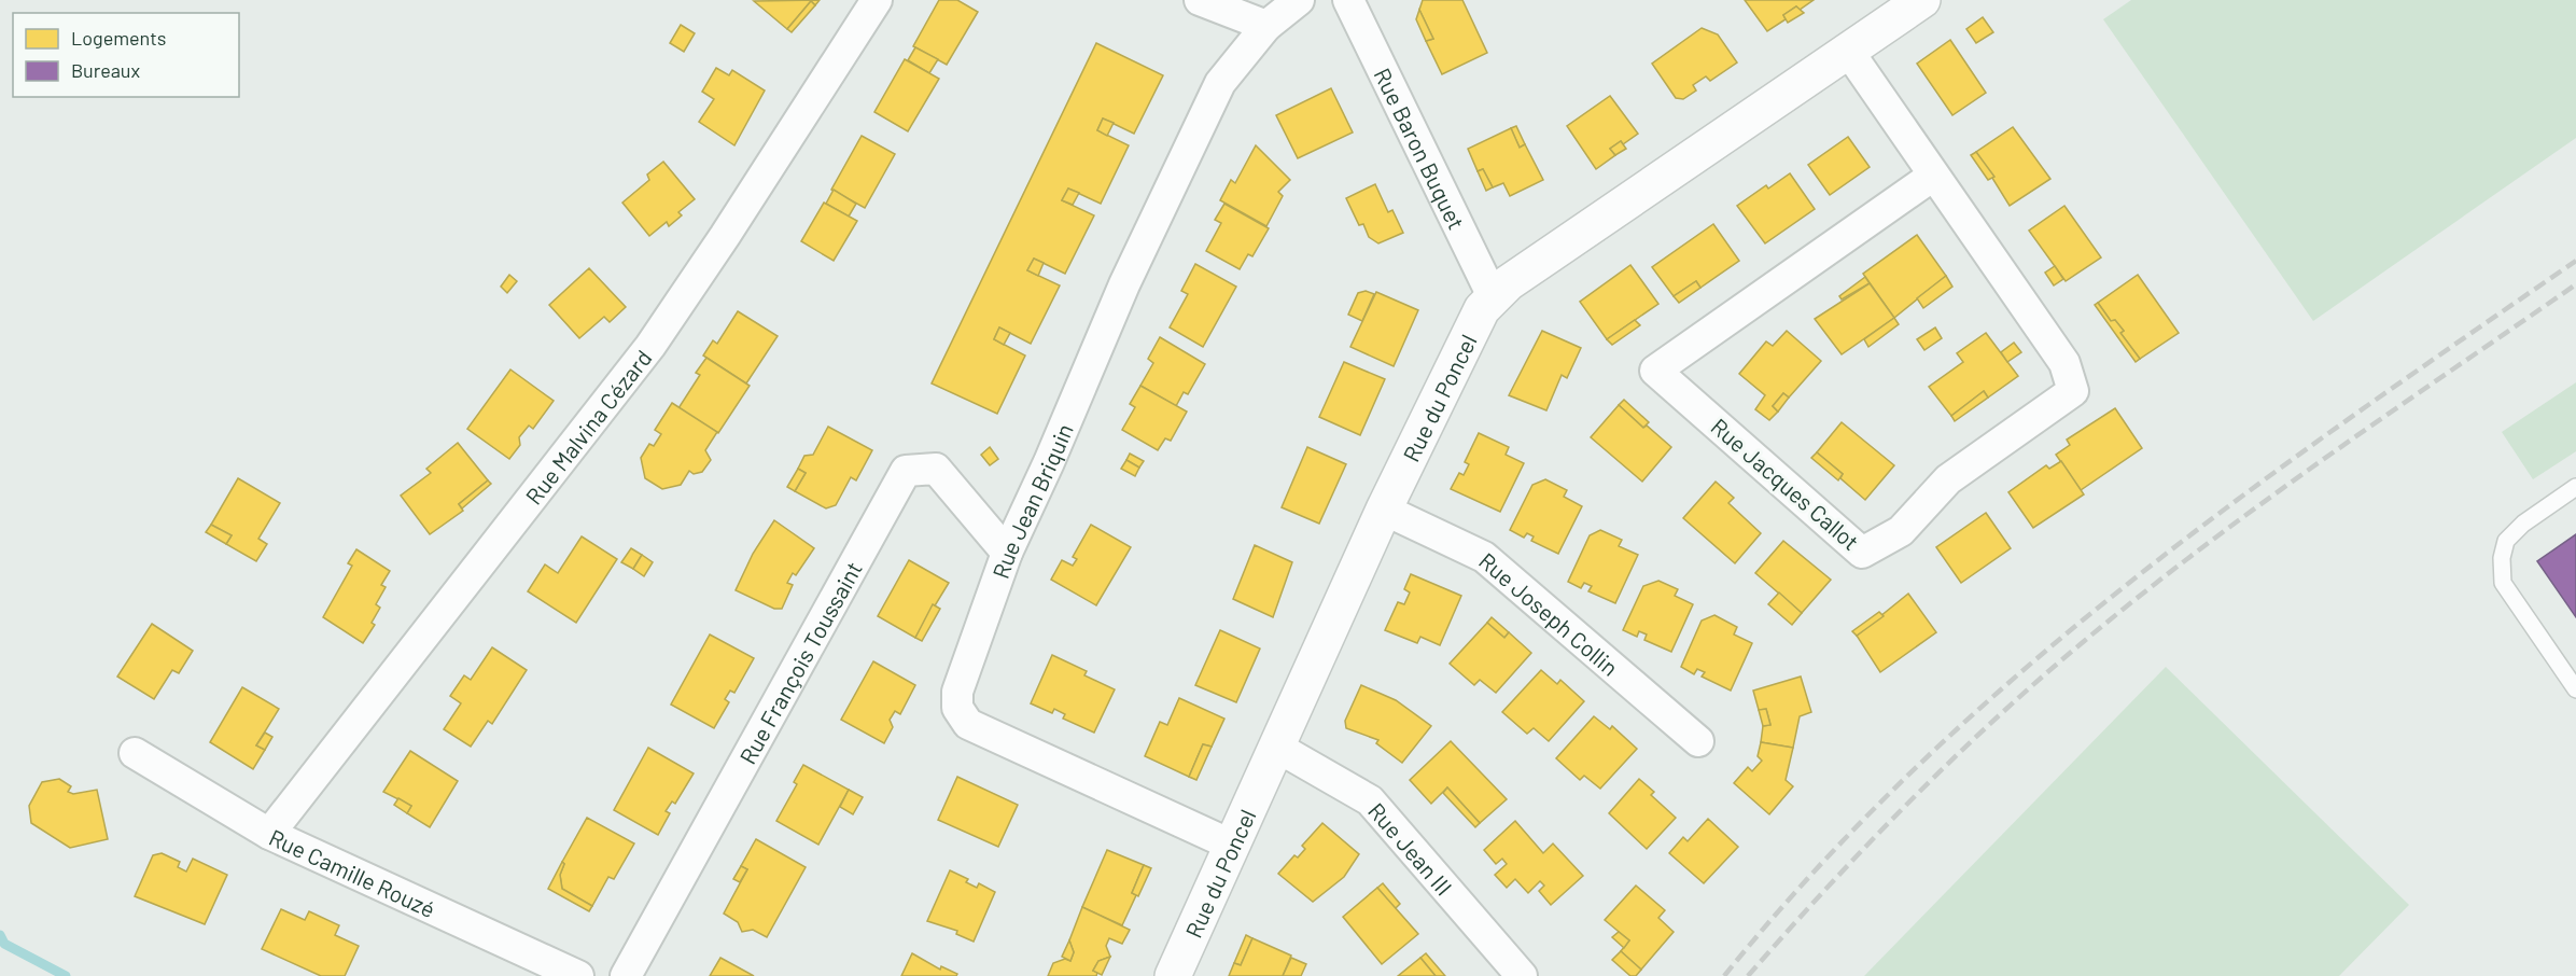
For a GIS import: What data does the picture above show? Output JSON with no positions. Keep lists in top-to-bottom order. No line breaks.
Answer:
{"streets":{"street":["Rue Baron Buquet","Rue du Poncel","Rue Malvina Cézard","Rue Jacques Callot","Rue Jean Briquin","Rue Joseph Collin","Rue François Toussaint","Rue Jean III","Rue Camille Rouzé"]},"crossings":[["Rue Baron Buquet","Rue du Poncel"],["Rue du Poncel","Rue Jacques Callot"],["Rue du Poncel","Rue Jean Briquin"],["Rue du Poncel","Rue Joseph Collin"],["Rue du Poncel","Rue Jean III"],["Rue Malvina Cézard","Rue Camille Rouzé"],["Rue Jean Briquin","Rue François Toussaint"]],"legend":["Logements","Bureaux"]}
